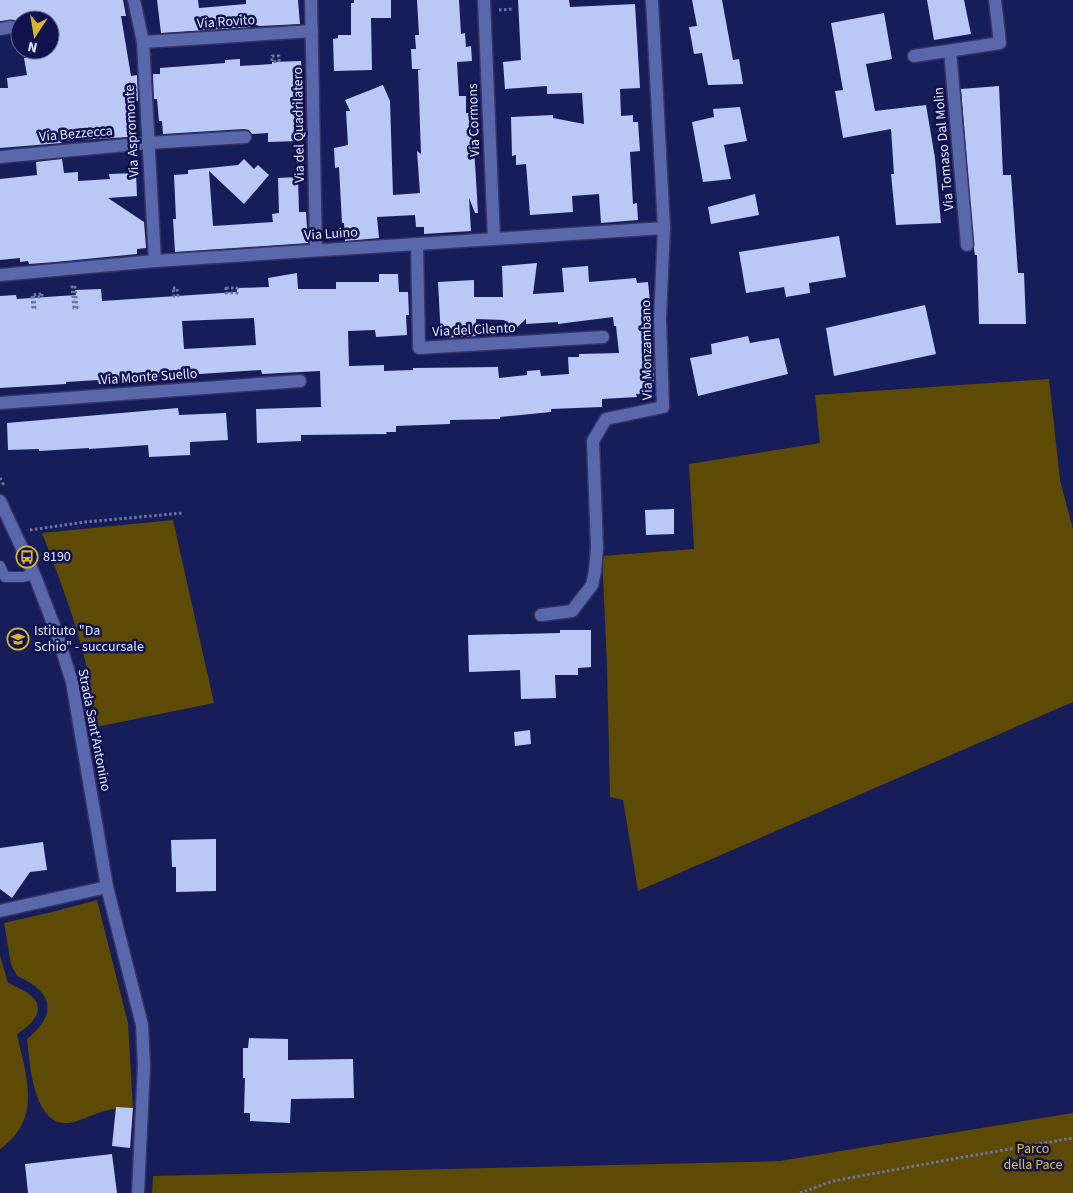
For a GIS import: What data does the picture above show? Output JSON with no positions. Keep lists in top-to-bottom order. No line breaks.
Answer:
{"streets":{"street":["Via Rovito","Via Cormons","Via del Quadrilatero","Via Aspromonte","Via Bezzecca","Via Tomaso Dal Molin","Via Luino","Via del Cilento","Via Monzambano","Via Monte Suello","Strada Sant'Antonino"]},"crossings":[["Via Rovito","Via del Quadrilatero"],["Via Rovito","Via Aspromonte"],["Via Cormons","Via Luino"],["Via del Quadrilatero","Via Luino"],["Via Aspromonte","Via Bezzecca"],["Via Aspromonte","Via Luino"],["Via Luino","Via del Cilento"],["Via Luino","Via Monzambano"]],"parks":["Parco della Pace"],"places":{"bus stop":["8190"],"school or university":["Istituto \"Da Schio\" - succursale"]},"north":"bottom"}
